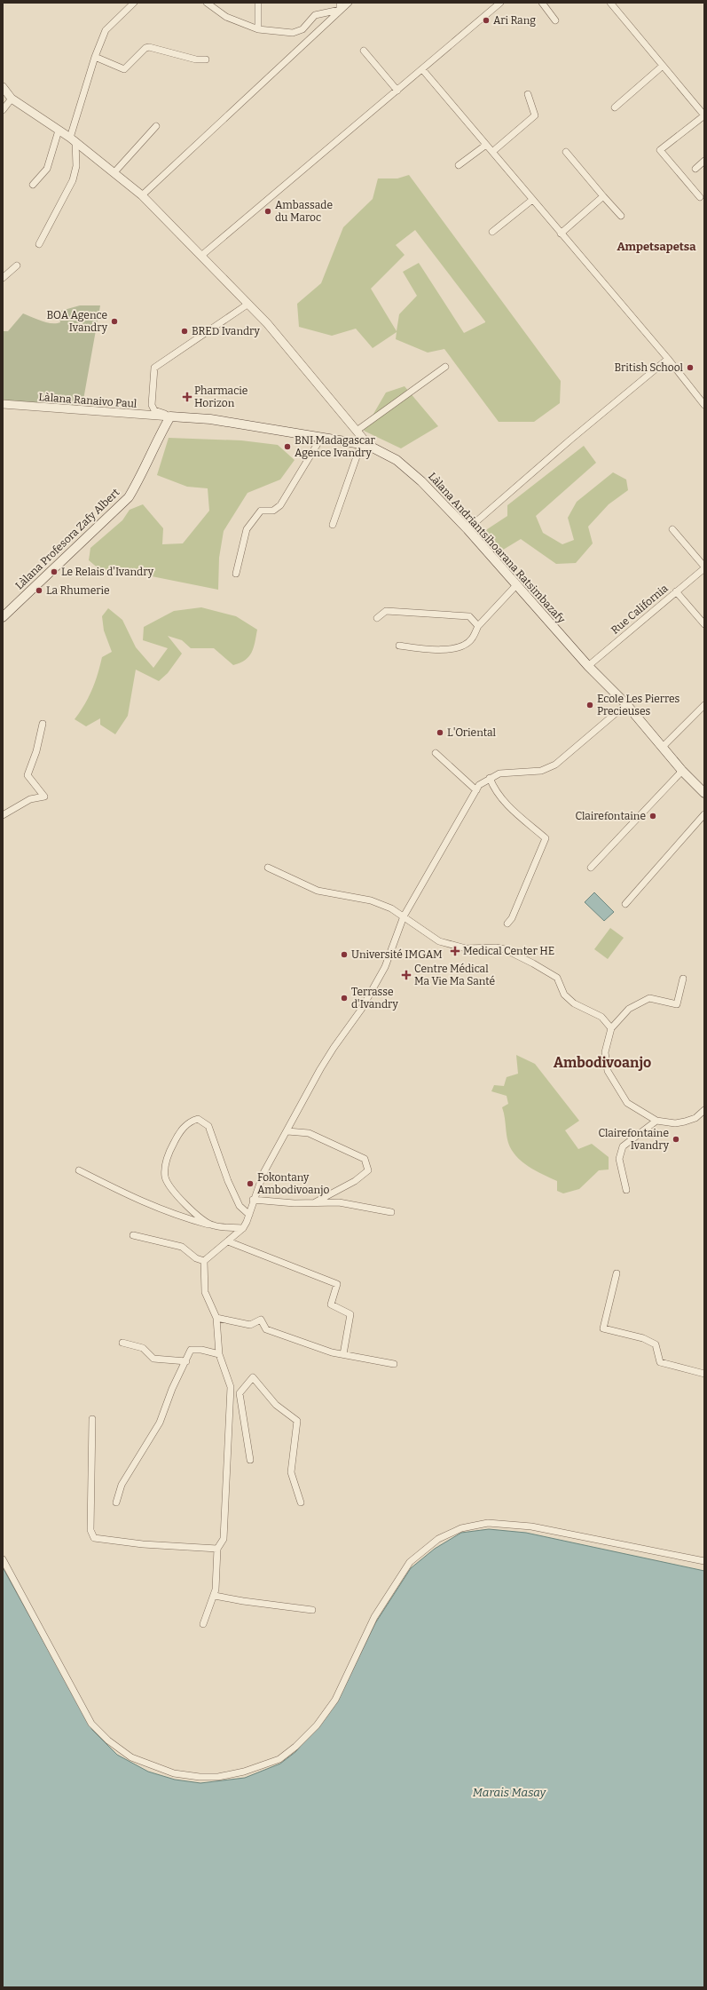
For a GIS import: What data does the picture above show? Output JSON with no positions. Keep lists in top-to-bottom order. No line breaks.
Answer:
{"streets":{"main road":["Làlana Profesora Zafy Albert","Làlana Andriantsihoarana Ratsimbazafy"],"street":["Làlana Ranaivo Paul","Rue California"]},"crossings":[["Làlana Ranaivo Paul","Làlana Profesora Zafy Albert"],["Làlana Ranaivo Paul","Làlana Andriantsihoarana Ratsimbazafy"],["Làlana Profesora Zafy Albert","Làlana Andriantsihoarana Ratsimbazafy"],["Làlana Andriantsihoarana Ratsimbazafy","Rue California"]],"districts":["Ampetsapetsa","Ambodivoanjo"],"water":["Marais Masay"],"places":{"other":["Ari Rang","Ambassade du Maroc","BOA Agence Ivandry","BRED Ivandry","British School","BNI Madagascar Agence Ivandry","Le Relais d'Ivandry","La Rhumerie","Ecole Les Pierres Precieuses","L'Oriental","Clairefontaine","Université IMGAM","Terrasse d'Ivandry","Clairefontaine Ivandry","Fokontany Ambodivoanjo"],"health":["Pharmacie Horizon","Medical Center HE","Centre Médical Ma Vie Ma Santé"]}}
